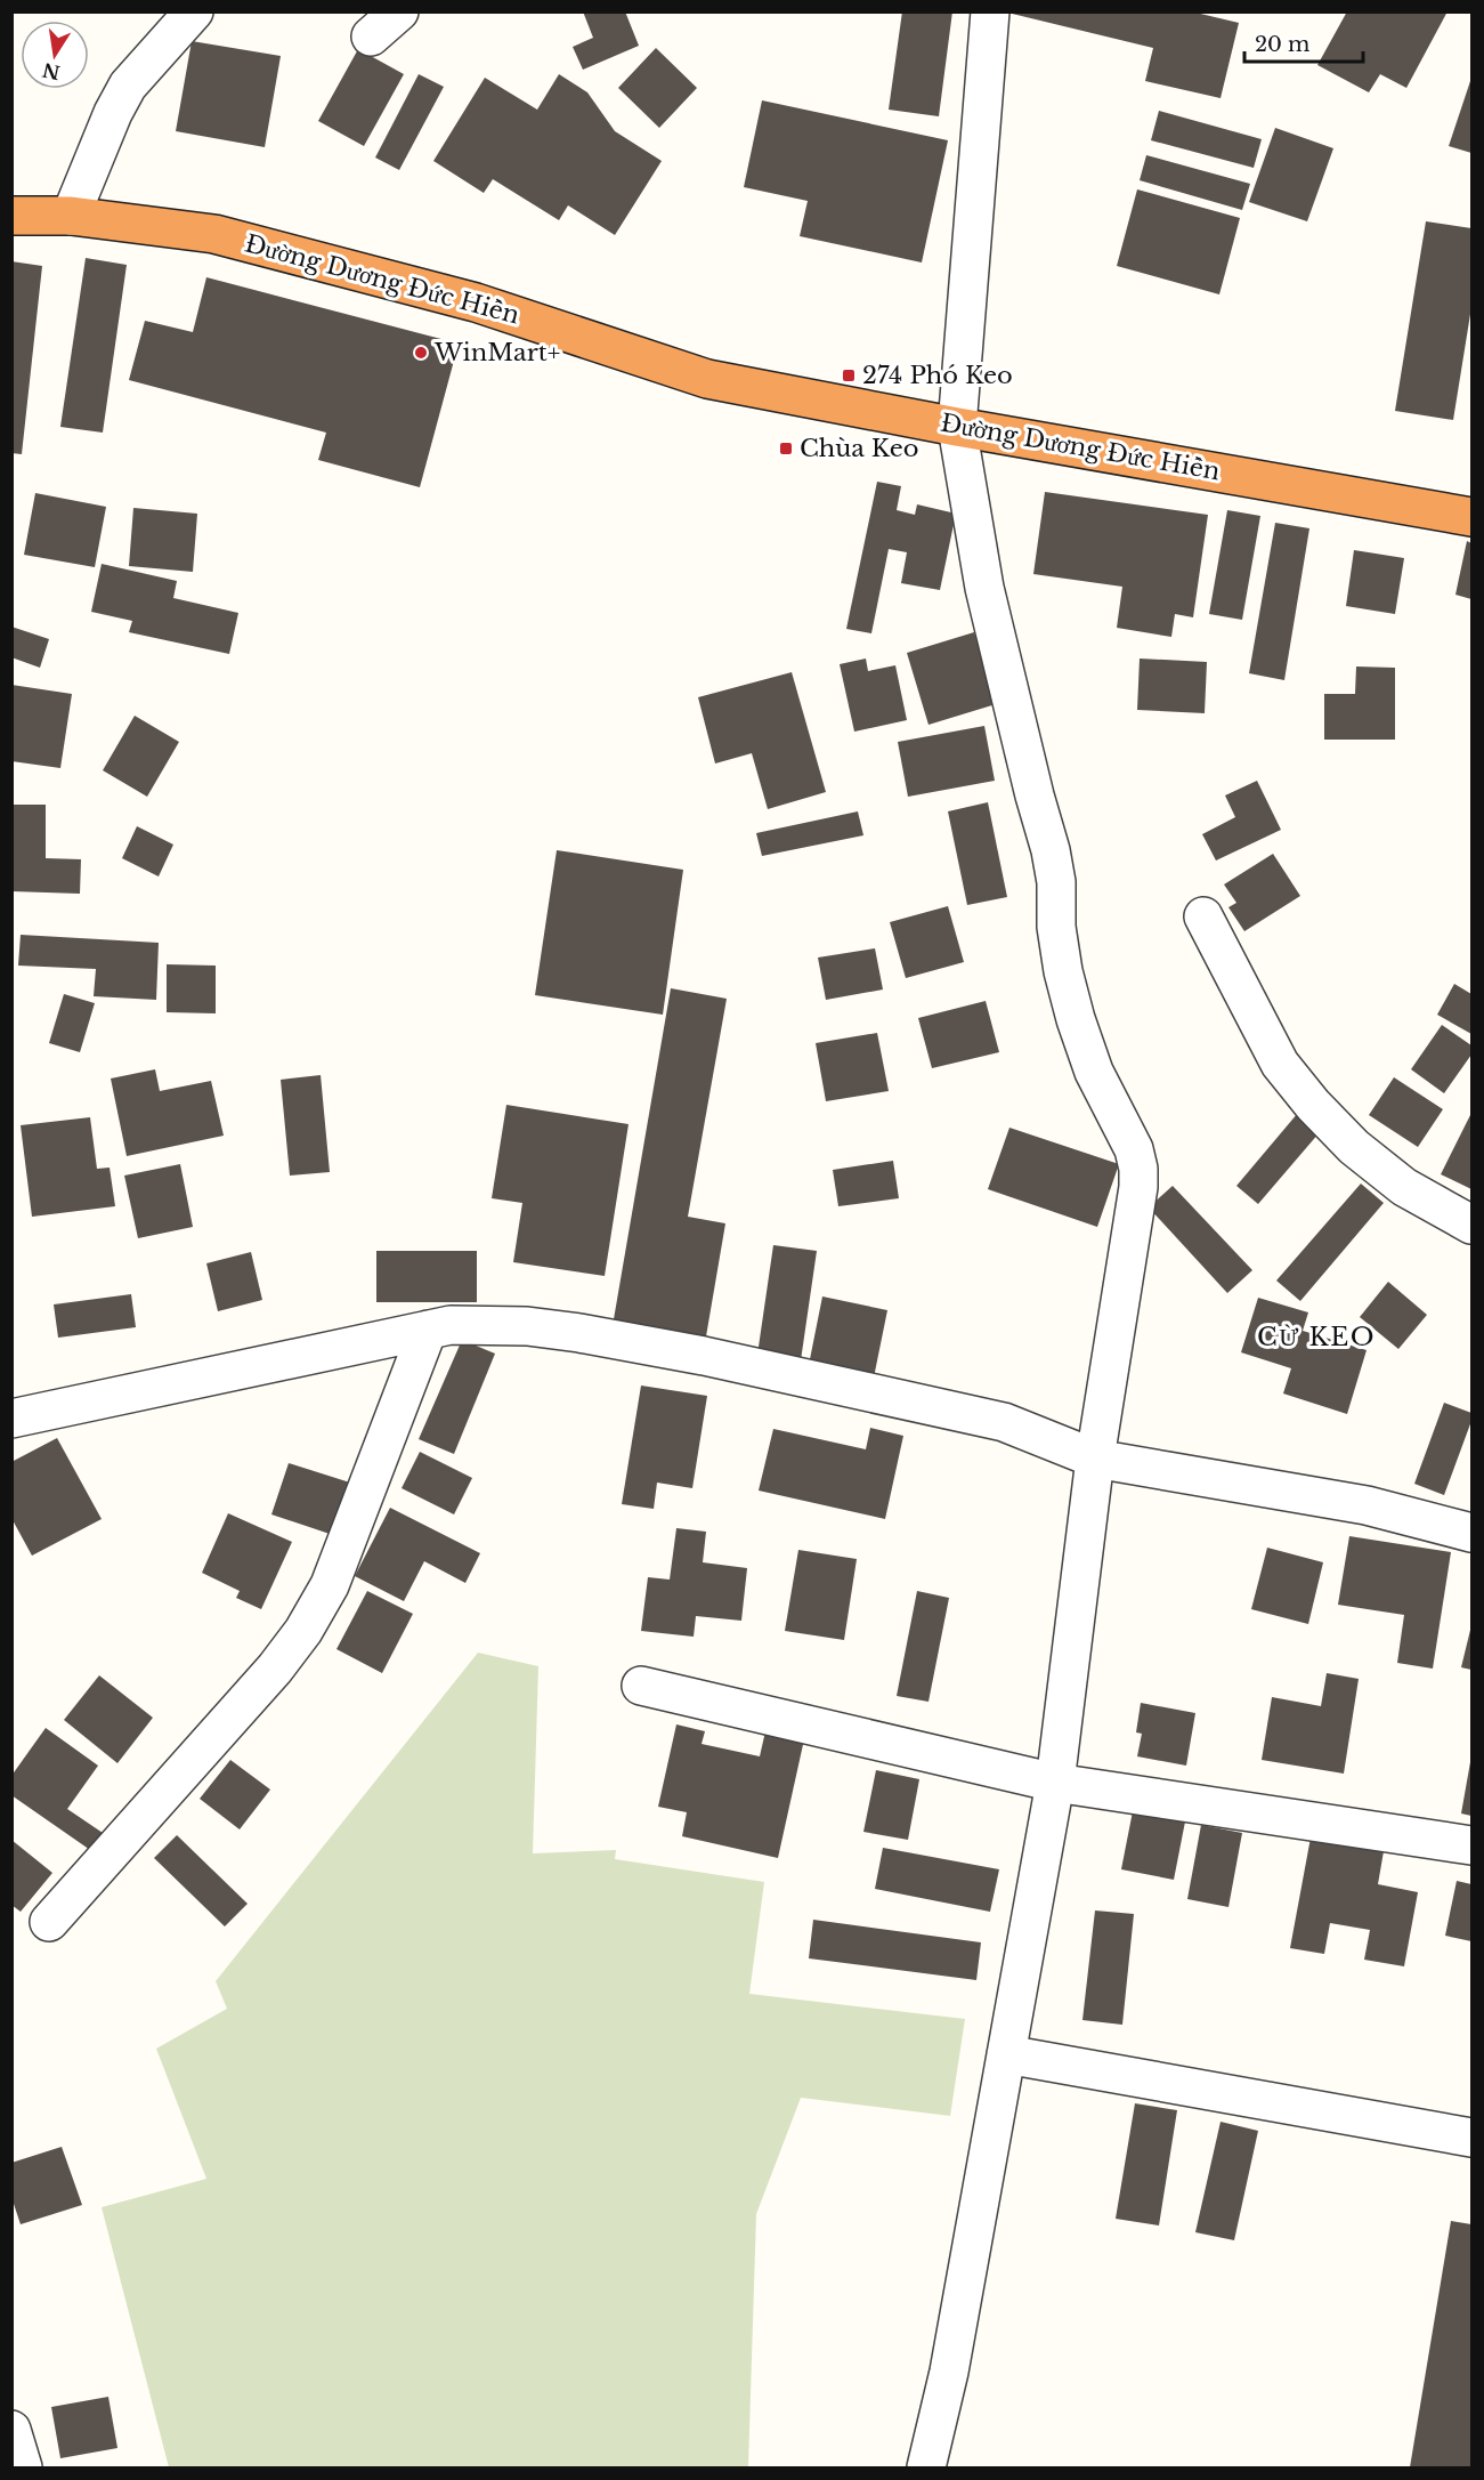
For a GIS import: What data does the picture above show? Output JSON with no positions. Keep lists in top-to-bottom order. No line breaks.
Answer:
{"streets":{"highway":["Đường Dương Đức Hiền"]},"districts":["CỪ KEO"],"places":{"other":["WinMart+"],"transit":["274 Phó Keo","Chùa Keo"]},"scale_bar":"20 m","north":"bottom"}
